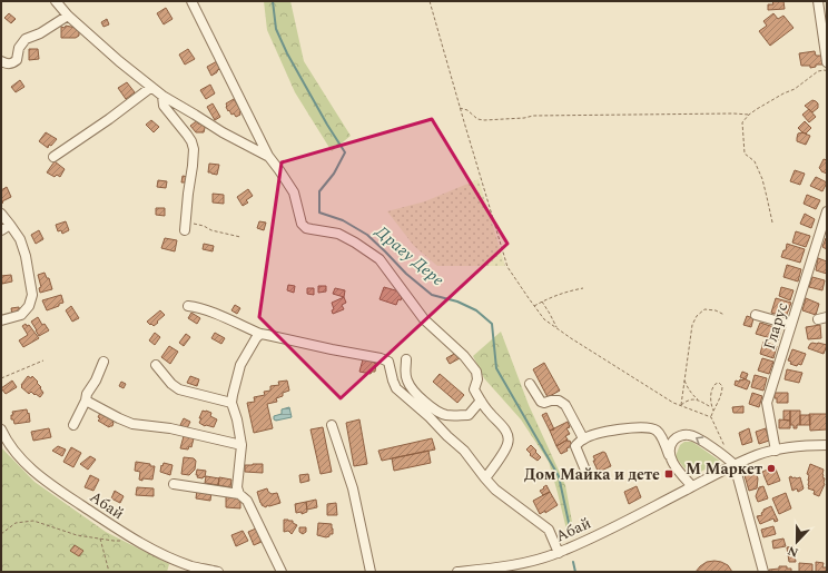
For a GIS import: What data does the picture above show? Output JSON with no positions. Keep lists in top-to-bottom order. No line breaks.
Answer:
{"streets":{"street":["Гларус","Абай"]},"crossings":[["Гларус","Абай"]],"water":["Драгу Дере"],"places":{"other":["М Маркет"],"transit":["Дом Майка и дете"]},"north":"bottom"}
